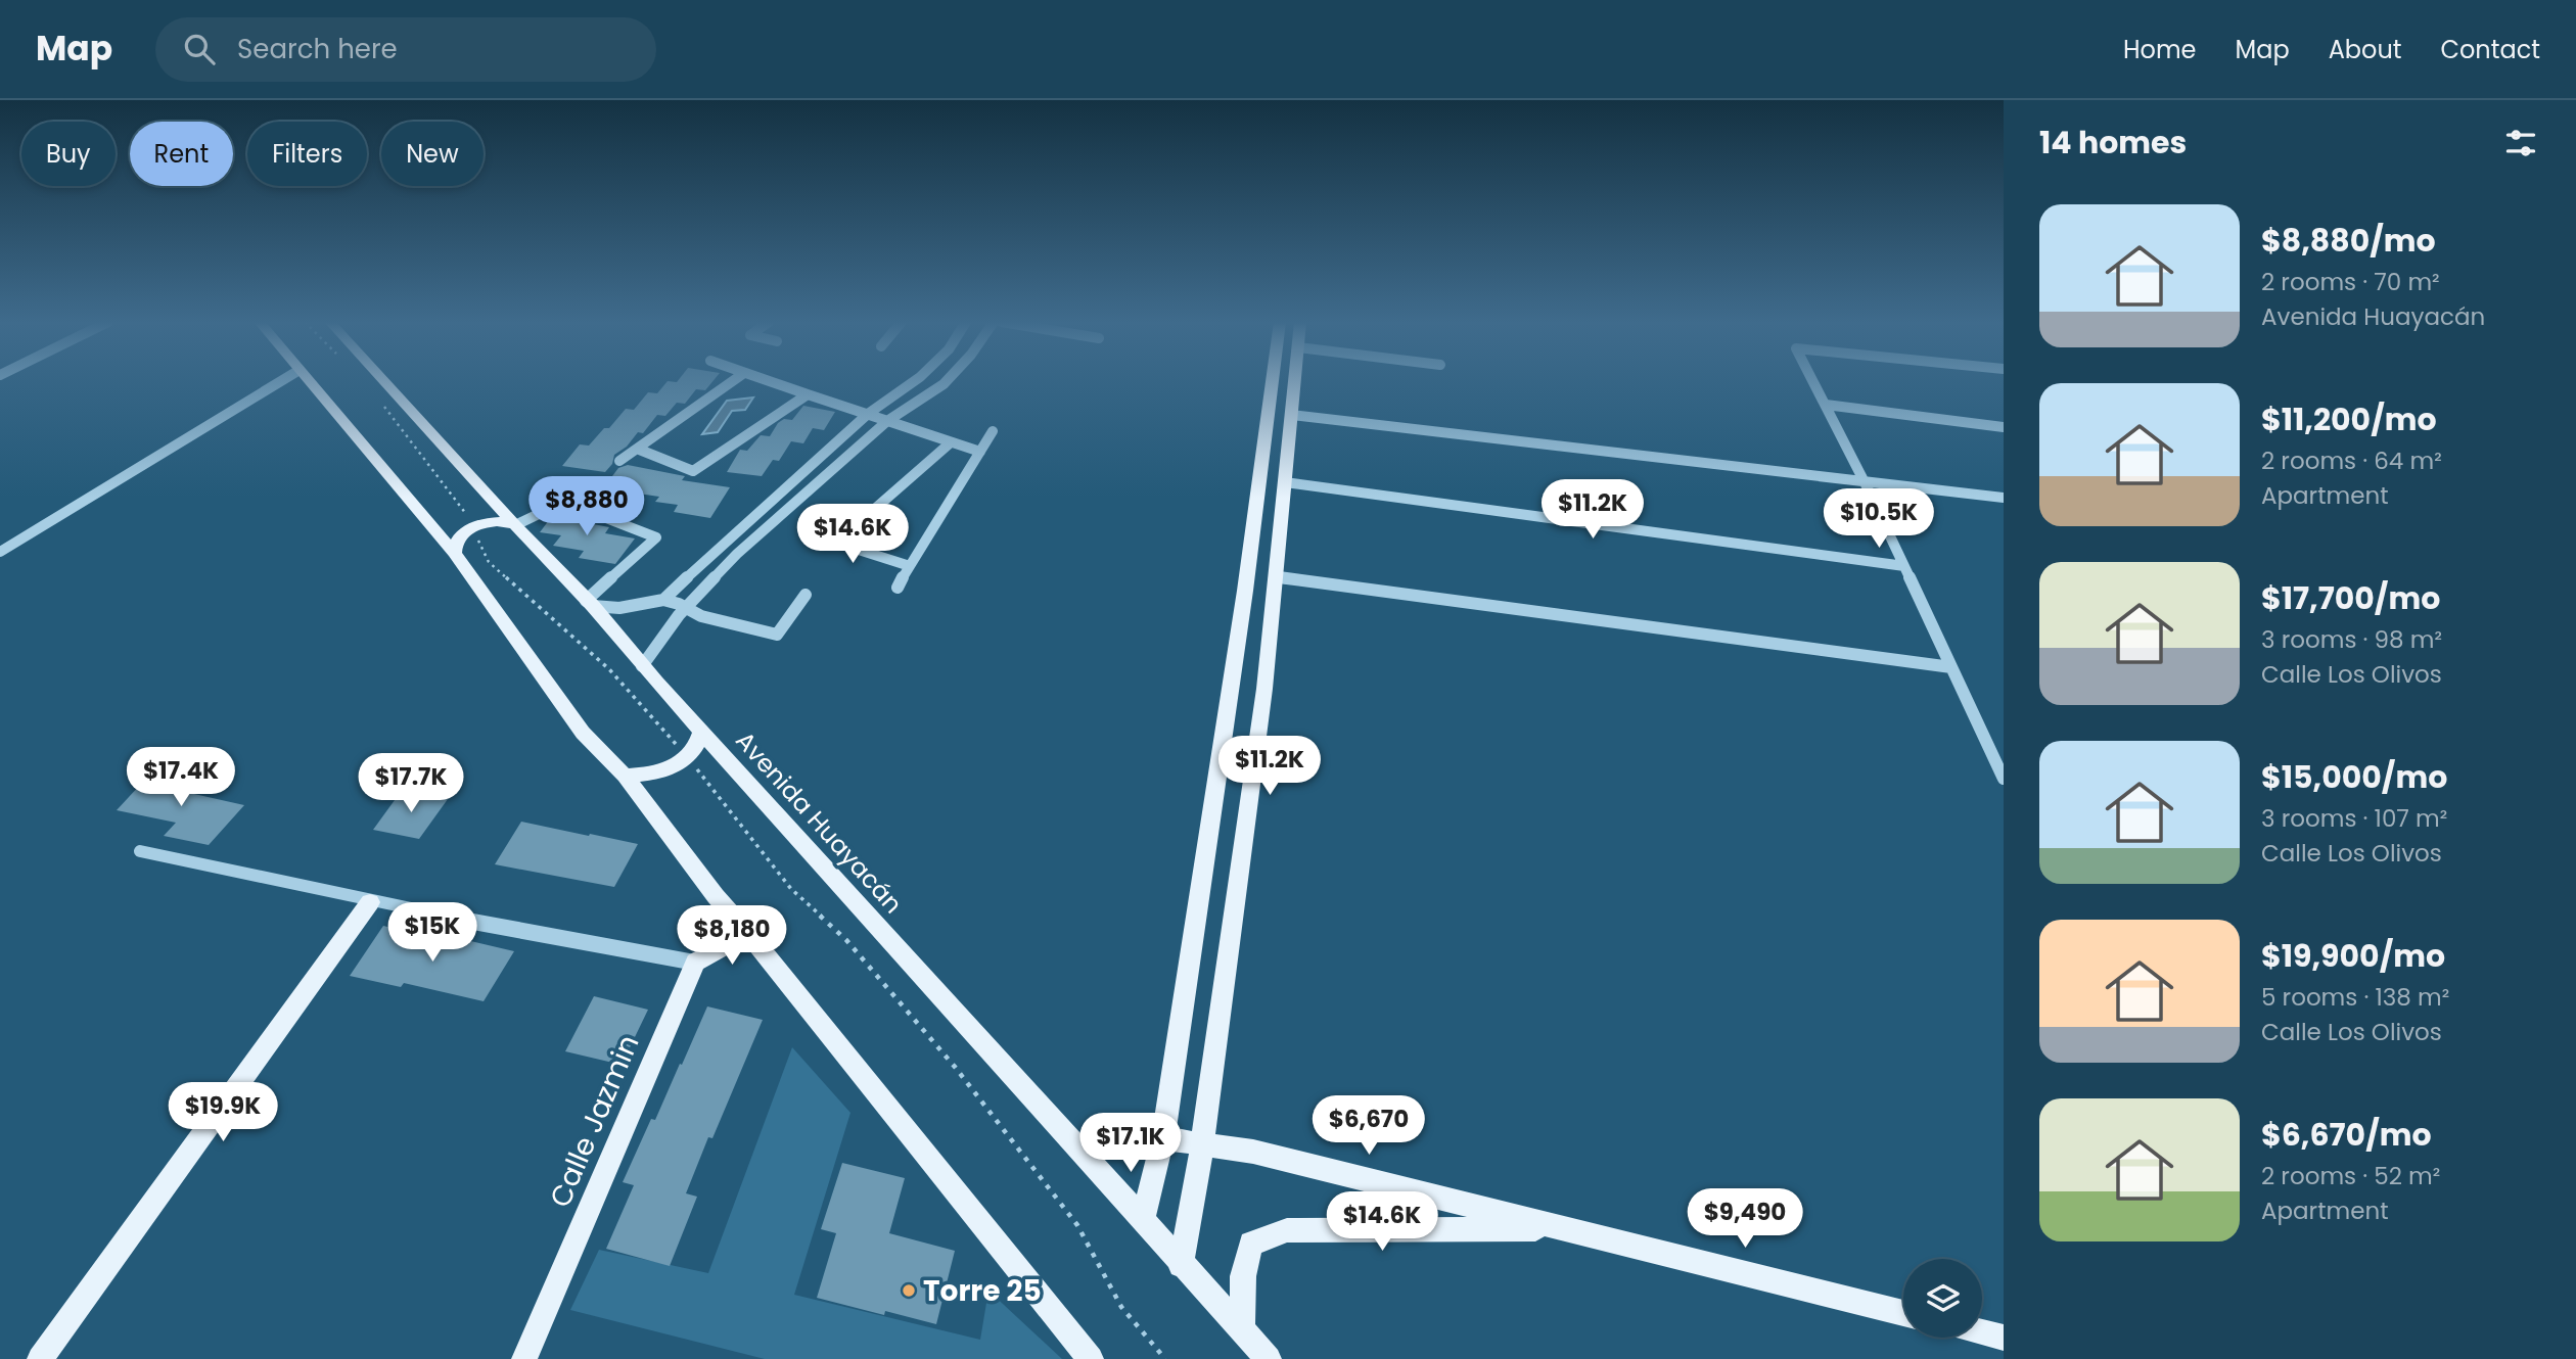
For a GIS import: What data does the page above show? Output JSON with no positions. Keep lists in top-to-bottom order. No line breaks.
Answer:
{"streets":{"main road":["Avenida Huayacán","Calle Jazmin"]},"places":["Torre 25"],"page":{"header":"Map","search":"Search here","nav":["Home","Map","About","Contact"],"heading":"14 homes","chip":["Buy","Rent","Filters","New"],"list":[{"name":"$8,880/mo","note":"2 rooms · 70 m² · Avenida Huayacán"},{"name":"$11,200/mo","note":"2 rooms · 64 m² · Apartment"},{"name":"$17,700/mo","note":"3 rooms · 98 m² · Calle Los Olivos"},{"name":"$15,000/mo","note":"3 rooms · 107 m² · Calle Los Olivos"},{"name":"$19,900/mo","note":"5 rooms · 138 m² · Calle Los Olivos"},{"name":"$6,670/mo","note":"2 rooms · 52 m² · Apartment"}],"price":["$8,880","$11.2K","$10.5K","$14.6K","$11.2K","$17.4K","$17.7K","$15K","$8,180","$19.9K","$6,670","$17.1K","$9,490","$14.6K"]}}
